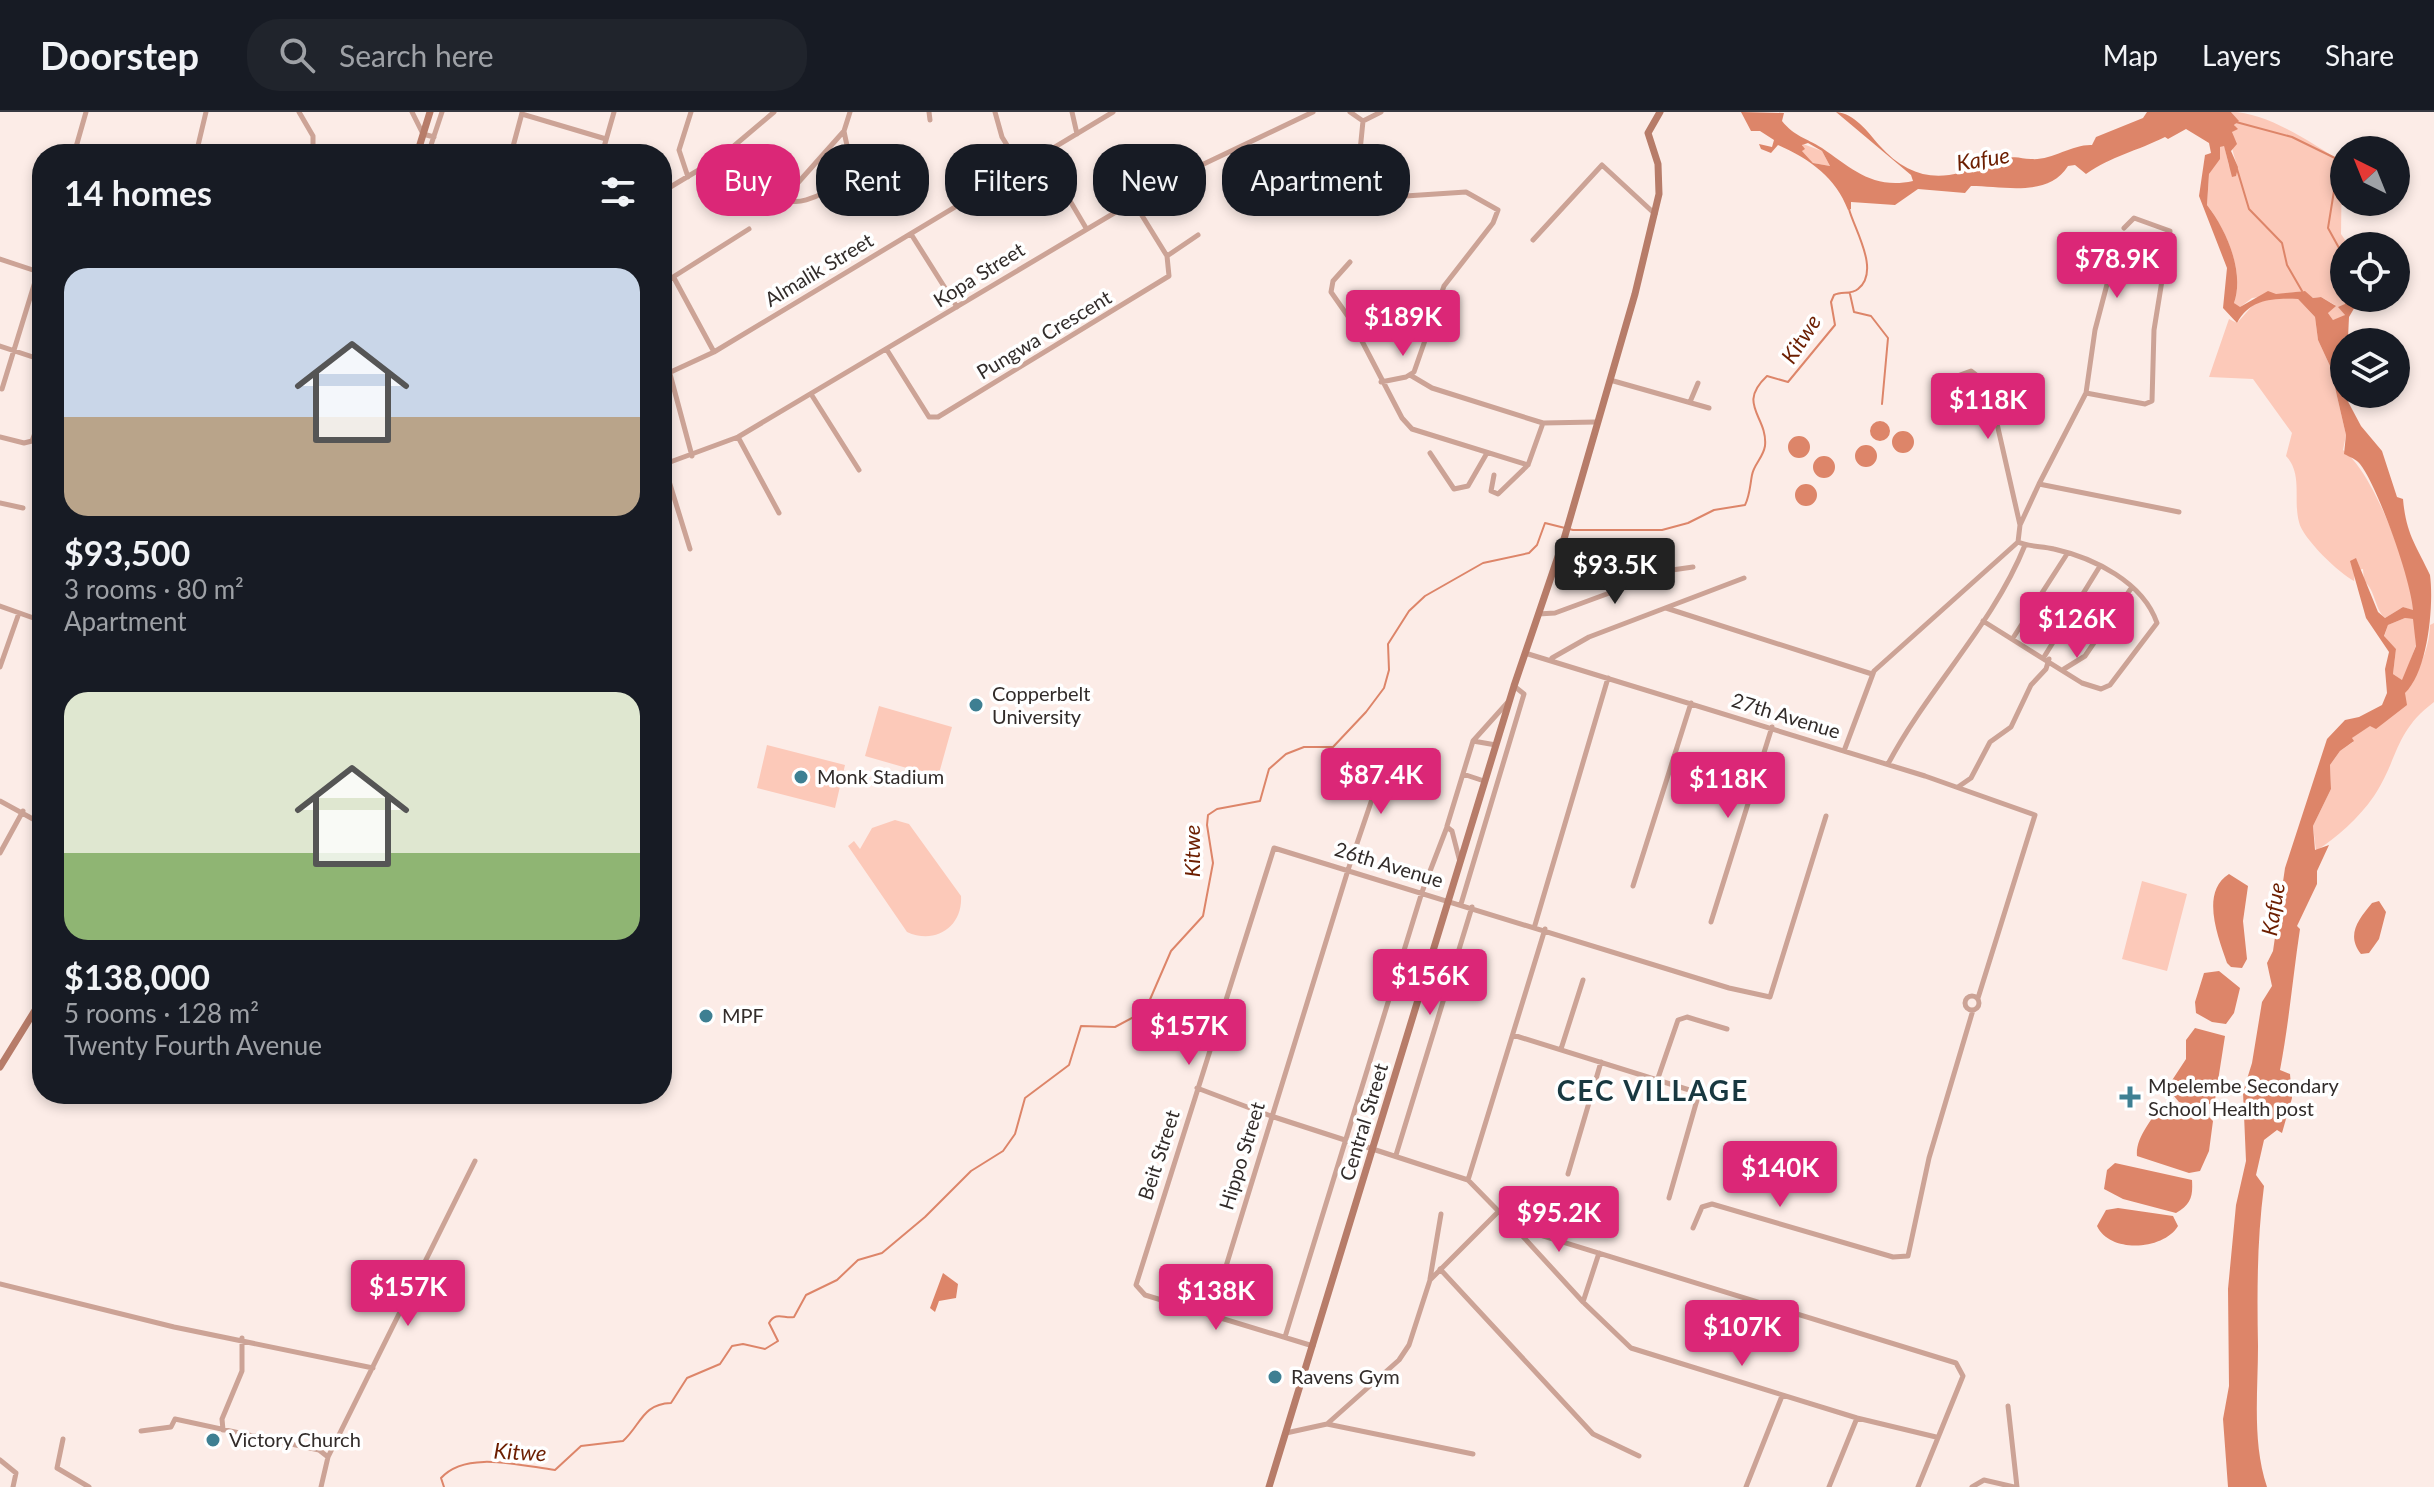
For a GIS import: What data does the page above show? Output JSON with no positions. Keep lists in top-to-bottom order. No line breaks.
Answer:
{"streets":{"street":["Almalik Street","Kopa Street","Pungwa Crescent","27th Avenue","26th Avenue","Central Street","Beit Street","Hippo Street"]},"crossings":[["Kopa Street","Pungwa Crescent"],["27th Avenue","Central Street"],["26th Avenue","Central Street"],["26th Avenue","Beit Street"],["26th Avenue","Hippo Street"],["Beit Street","Hippo Street"]],"districts":["CEC VILLAGE"],"water":["Kafue","Kitwe"],"places":{"other":["Copperbelt University","Monk Stadium","MPF","Ravens Gym","Victory Church"],"health":["Mpelembe Secondary School Health post"]},"north":"top left","page":{"header":"Doorstep","search":"Search here","nav":["Map","Layers","Share"],"chip":["Buy","Rent","Filters","New","Apartment"],"heading":"14 homes","price":["$78.9K","$189K","$118K","$93.5K","$126K","$87.4K","$118K","$156K","$157K","$140K","$95.2K","$157K","$138K","$107K"],"list":[{"name":"$93,500","note":"3 rooms · 80 m² · Apartment"},{"name":"$138,000","note":"5 rooms · 128 m² · Twenty Fourth Avenue"}]}}
